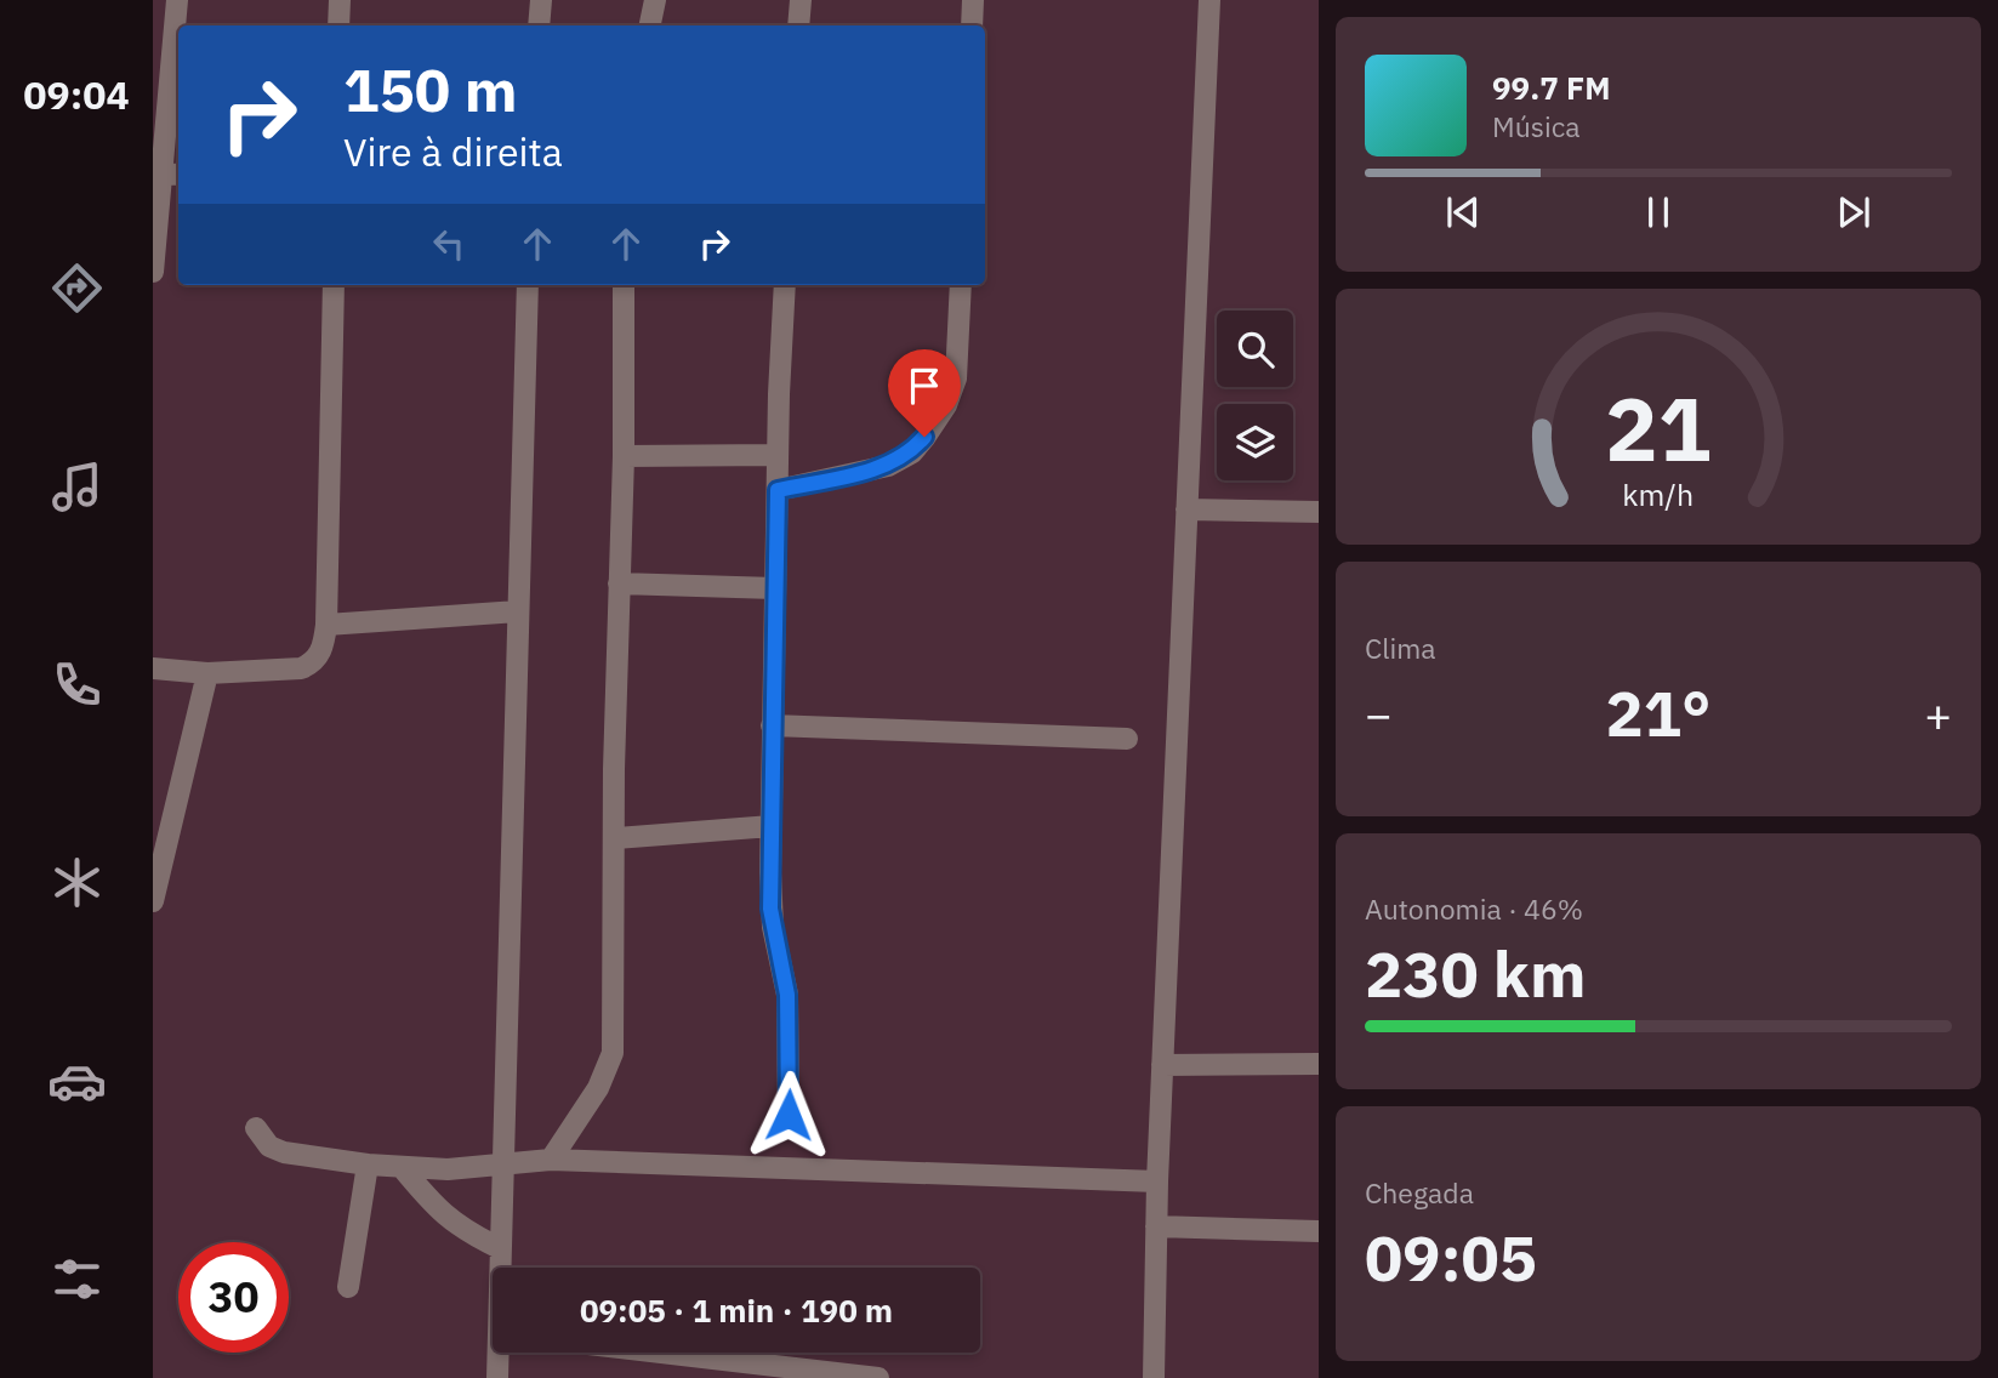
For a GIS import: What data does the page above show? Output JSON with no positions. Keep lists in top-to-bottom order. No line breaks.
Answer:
{"page":{"tabs":"09:04","turn":["150 m","Vire à direita"],"song":["99.7 FM","Música"],"tile":["Clima",["Autonomia · 46%","230 km"],["Chegada","09:05"]],"heat":["−","21°","+"],"limit":"30","trip":"09:05 · 1 min · 190 m","gauge":["21","km/h"]}}
